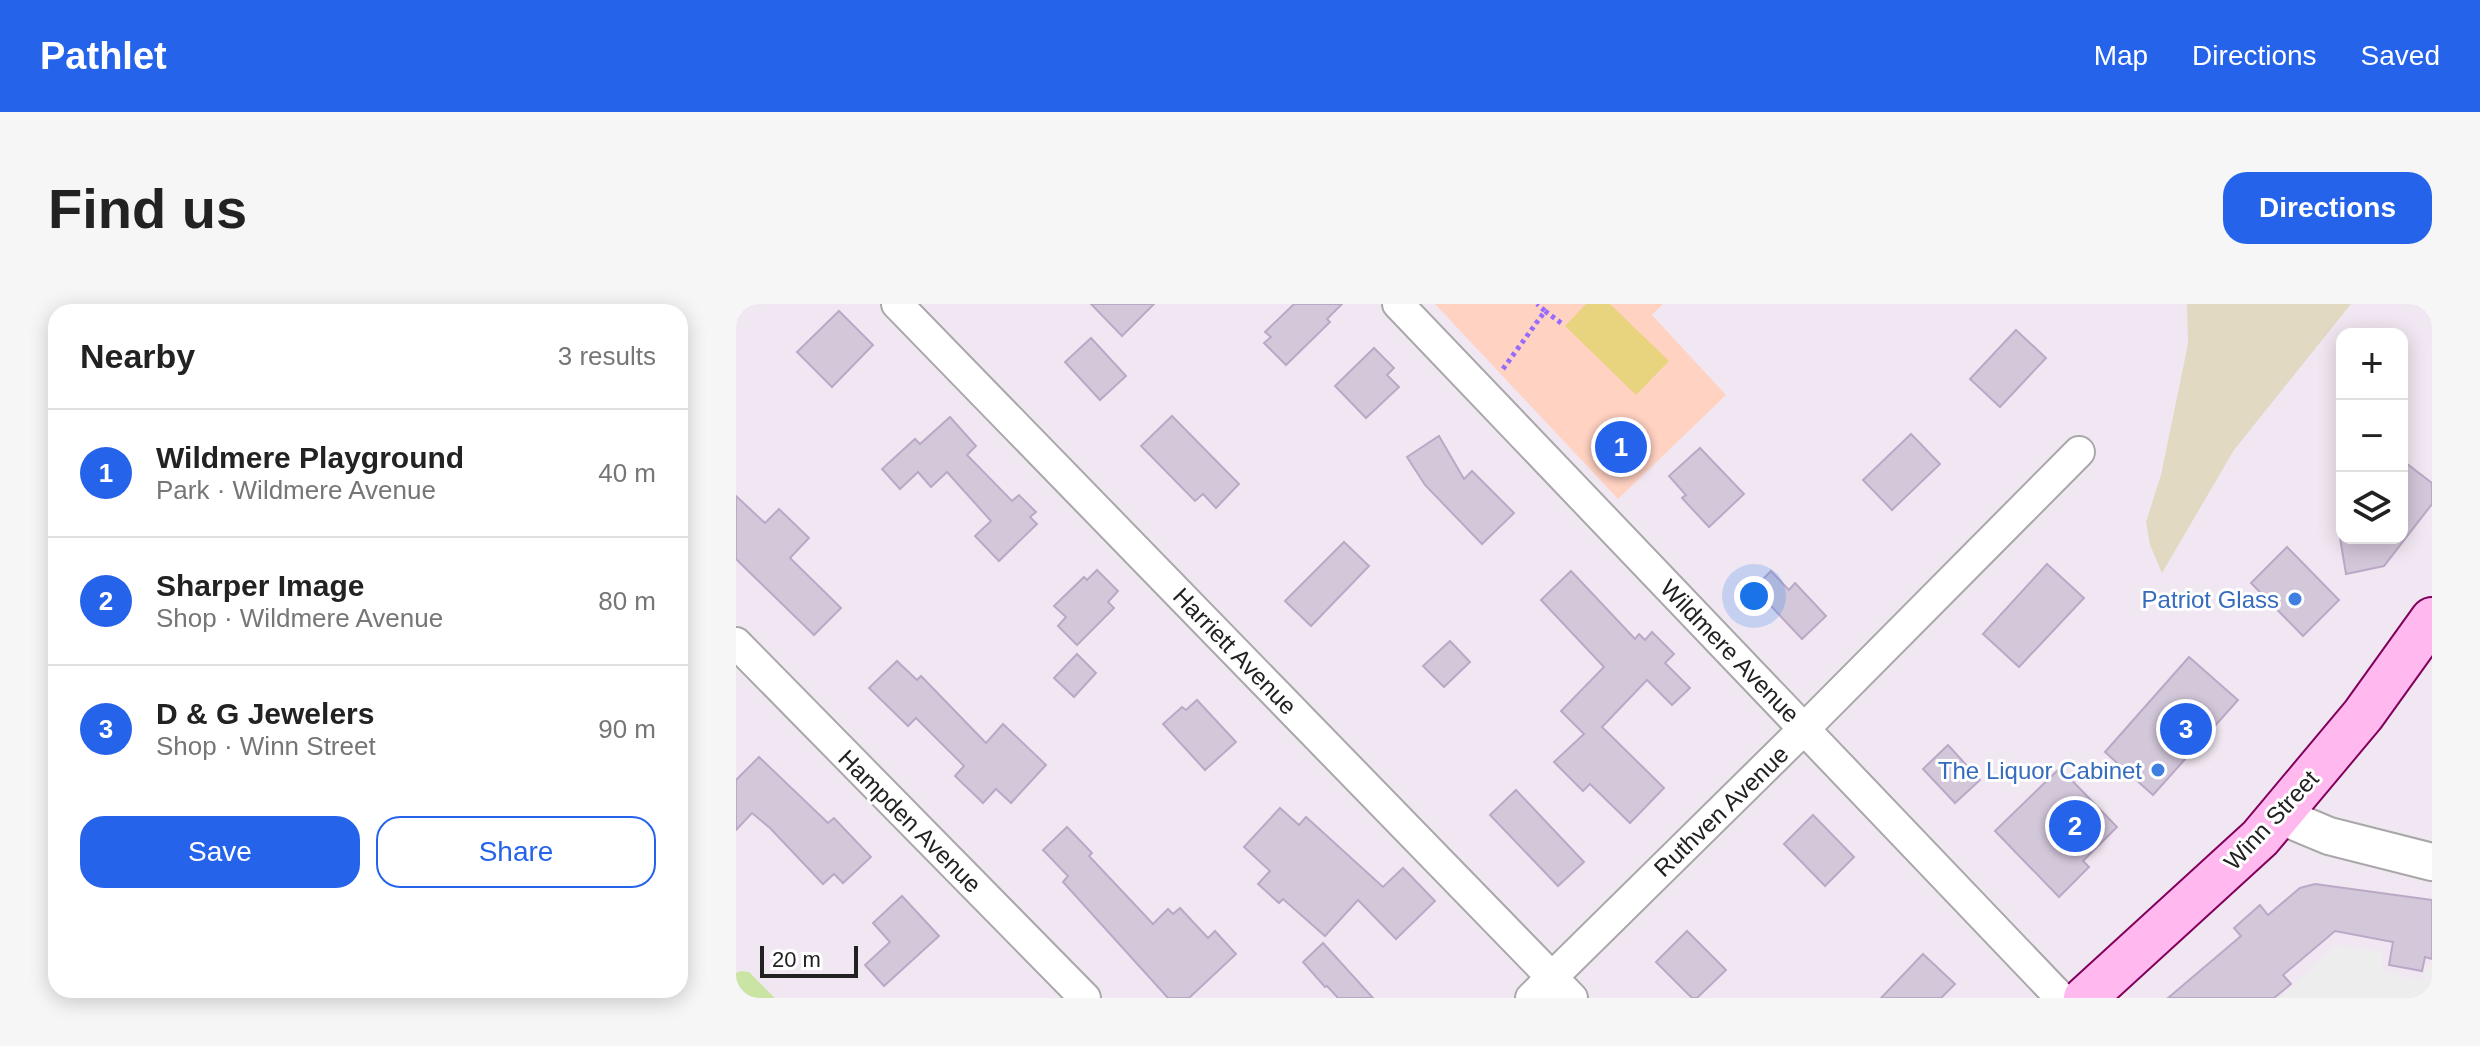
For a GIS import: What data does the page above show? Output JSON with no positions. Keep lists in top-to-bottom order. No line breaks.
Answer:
{"streets":{"main road":["Winn Street"],"street":["Harriett Avenue","Wildmere Avenue","Ruthven Avenue","Hampden Avenue"]},"crossings":[["Harriett Avenue","Ruthven Avenue"],["Wildmere Avenue","Ruthven Avenue"]],"places":["Patriot Glass","The Liquor Cabinet"],"scale_bar":"20 m","page":{"header":"Pathlet","nav":["Map","Directions","Saved"],"buttons":["Directions",["Save","Share"]],"title":"Find us","heading":["Nearby","3 results"],"map_buttons":["+","−"],"list":[{"mark":"1","name":"Wildmere Playground","note":"Park · Wildmere Avenue","value":"40 m"},{"mark":"2","name":"Sharper Image","note":"Shop · Wildmere Avenue","value":"80 m"},{"mark":"3","name":"D & G Jewelers","note":"Shop · Winn Street","value":"90 m"}],"pins":["1","3","2"],"scale":"20 m"}}
